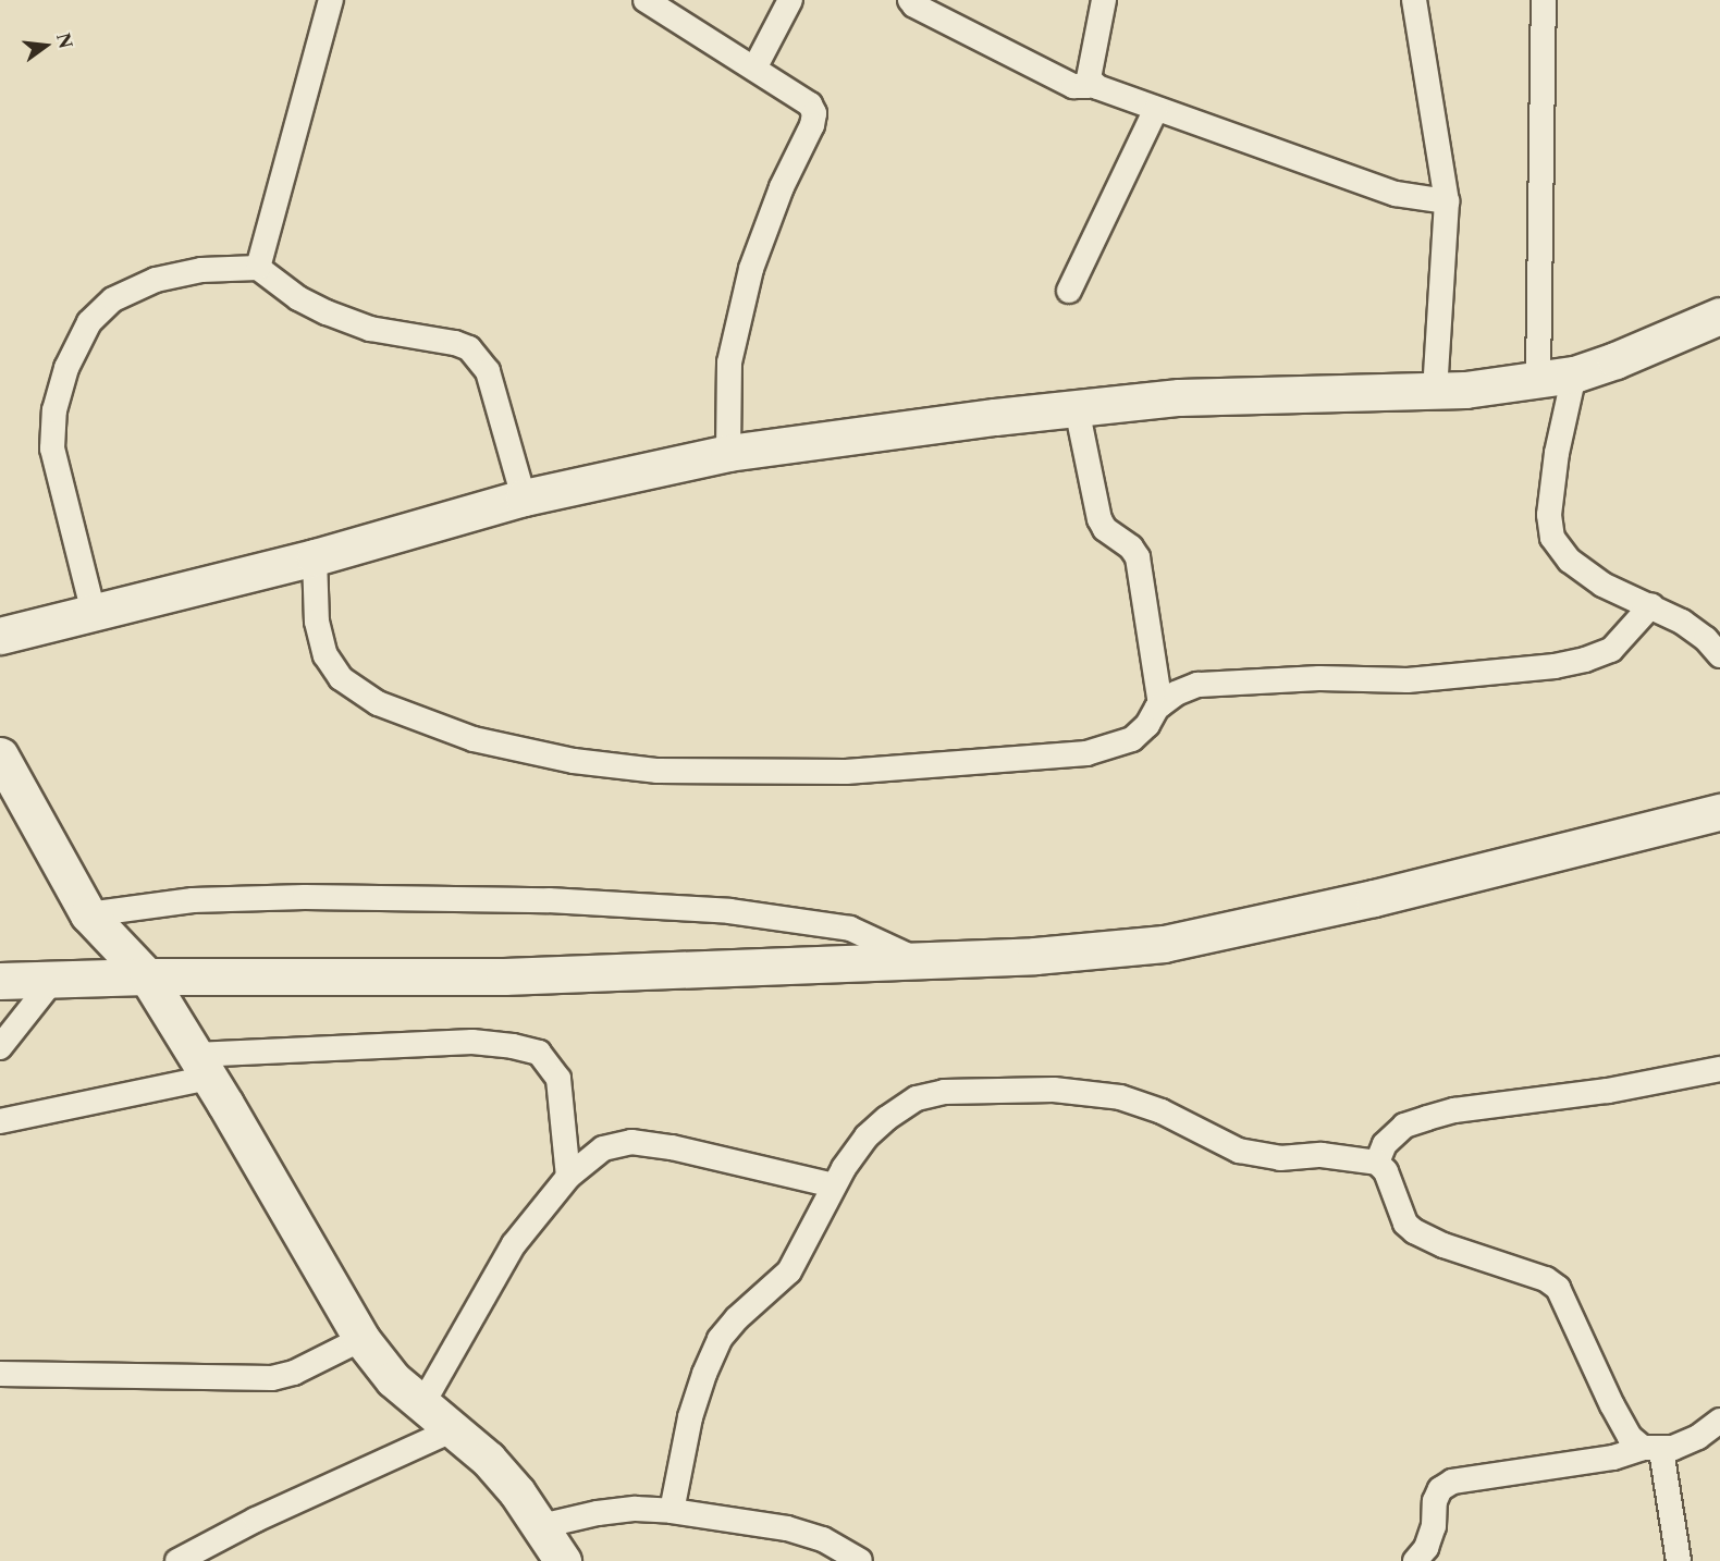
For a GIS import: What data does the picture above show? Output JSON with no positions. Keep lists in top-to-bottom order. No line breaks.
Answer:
{"north":"right"}
